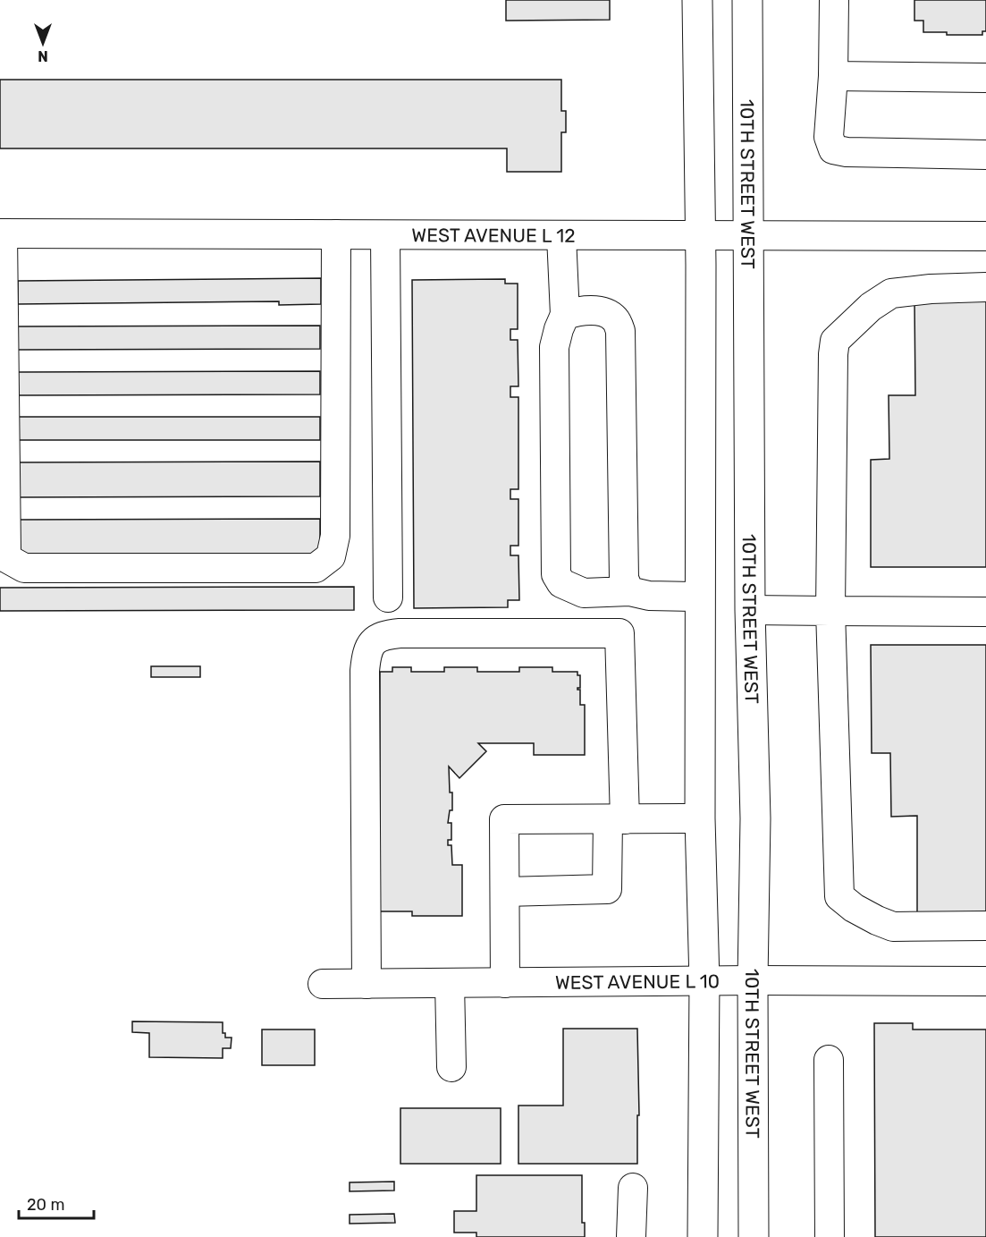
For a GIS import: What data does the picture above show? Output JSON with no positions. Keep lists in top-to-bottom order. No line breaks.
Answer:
{"streets":{"main road":["10TH STREET WEST"],"street":["WEST AVENUE L 12","WEST AVENUE L 10"]},"crossings":[["10TH STREET WEST","WEST AVENUE L 12"],["10TH STREET WEST","WEST AVENUE L 10"]],"scale_bar":"20 m","north":"bottom"}
